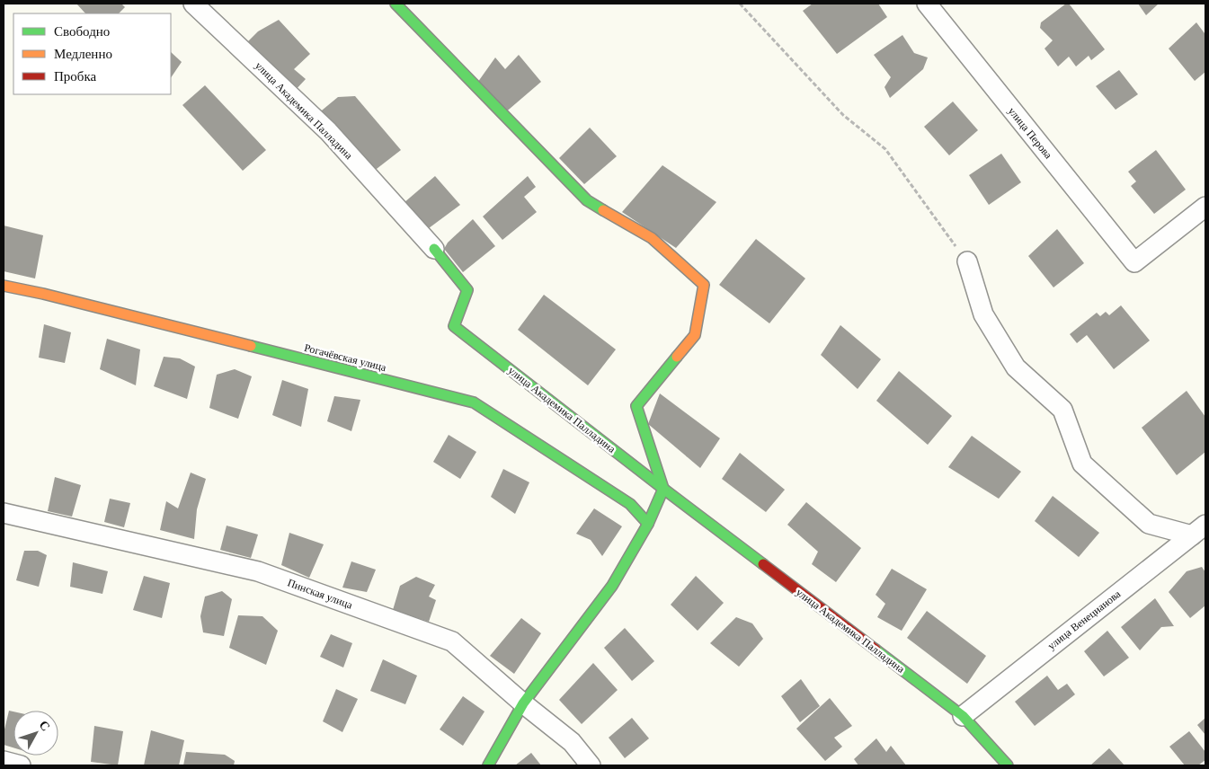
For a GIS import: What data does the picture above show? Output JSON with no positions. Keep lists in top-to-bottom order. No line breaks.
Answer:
{"streets":{"street":["улица Академика Палладина","улица Перова","Рогачёвская улица","Пинская улица","улица Венецианова"]},"crossings":[["улица Академика Палладина","улица Венецианова"]],"legend":["Свободно","Медленно","Пробка"],"north":"top right"}
